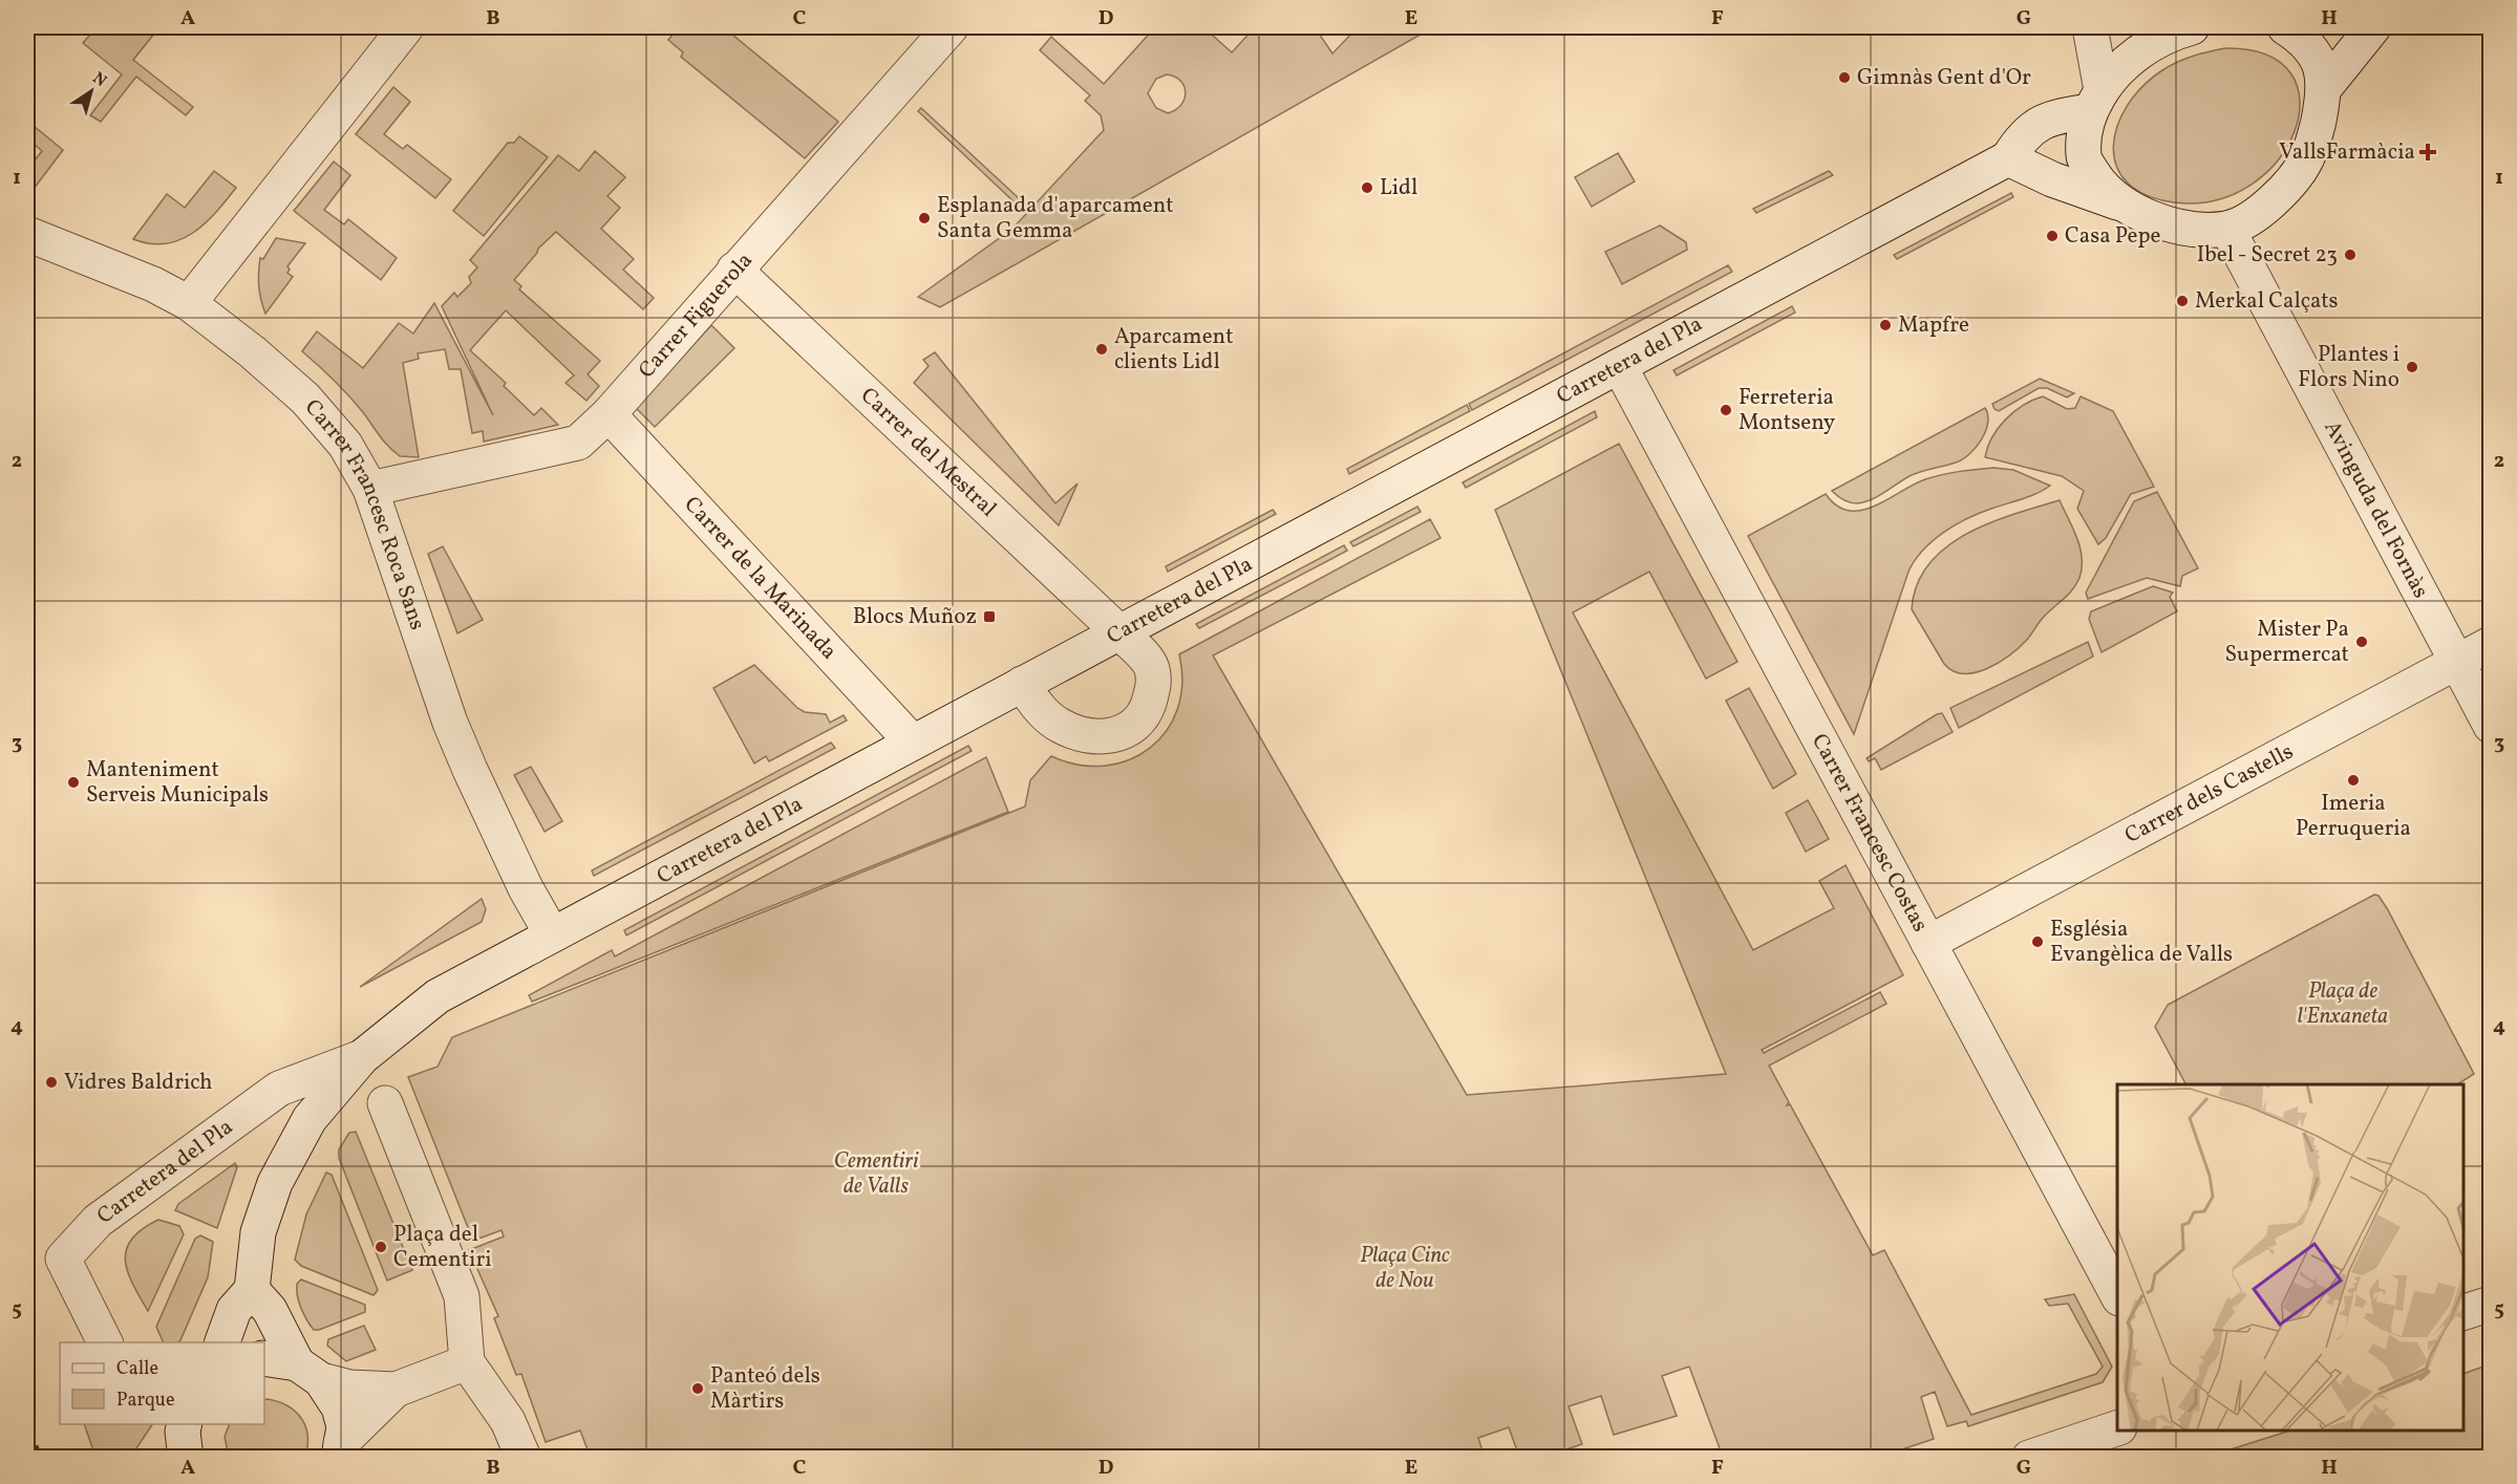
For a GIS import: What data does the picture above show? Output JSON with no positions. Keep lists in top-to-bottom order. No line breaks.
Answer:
{"streets":{"street":["Carrer Figuerola","Carretera del Pla","Carrer del Mestral","Avinguda del Fornàs","Carrer Francesc Roca Sans","Carrer de la Marinada","Carrer dels Castells","Carrer Francesc Costas"]},"crossings":[["Carrer Figuerola","Carrer del Mestral"],["Carrer Figuerola","Carrer Francesc Roca Sans"],["Carrer Figuerola","Carrer de la Marinada"],["Carretera del Pla","Carrer del Mestral"],["Carretera del Pla","Carrer Francesc Roca Sans"],["Carretera del Pla","Carrer de la Marinada"],["Carretera del Pla","Carrer Francesc Costas"],["Avinguda del Fornàs","Carrer dels Castells"],["Carrer dels Castells","Carrer Francesc Costas"]],"parks":["Plaça de l'Enxaneta","Cementiri de Valls","Plaça Cinc de Nou"],"places":{"other":["Gimnàs Gent d'Or","Lidl","Esplanada d'aparcament Santa Gemma","Casa Pepe","Ibel - Secret 23","Merkal Calçats","Mapfre","Aparcament clients Lidl","Plantes i Flors Nino","Ferreteria Montseny","Mister Pa Supermercat","Imeria Perruqueria","Manteniment Serveis Municipals","Església Evangèlica de Valls","Vidres Baldrich","Plaça del Cementiri","Panteó dels Màrtirs"],"health":["VallsFarmàcia"],"transit":["Blocs Muñoz"]},"legend":["Calle","Parque"],"north":"top right","grid":{"columns":["A","B","C","D","E","F","G","H"],"rows":["1","2","3","4","5"]}}
